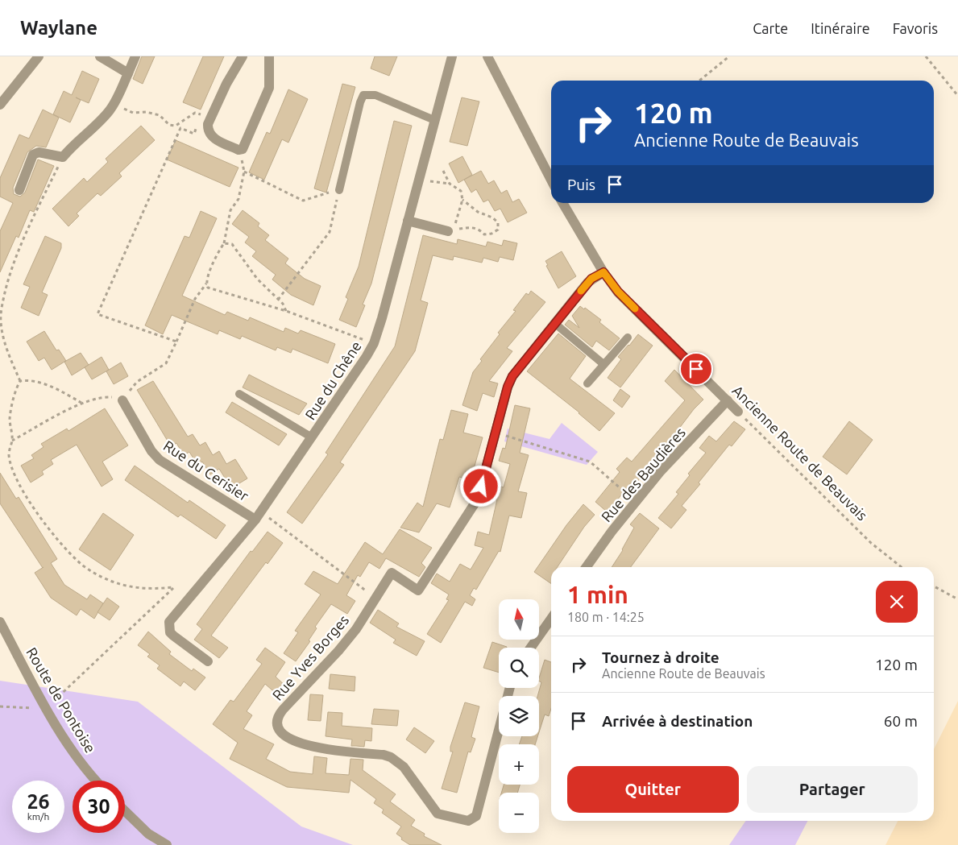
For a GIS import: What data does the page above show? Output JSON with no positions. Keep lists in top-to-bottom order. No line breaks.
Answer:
{"streets":{"street":["Rue du Chêne","Ancienne Route de Beauvais","Rue du Cerisier","Rue des Baudières","Rue Yves Borges","Route de Pontoise"]},"crossings":[["Rue du Chêne","Rue du Cerisier"],["Ancienne Route de Beauvais","Rue des Baudières"],["Ancienne Route de Beauvais","Rue Yves Borges"]],"north":"top","page":{"header":"Waylane","nav":["Carte","Itinéraire","Favoris"],"turn":["120 m","Ancienne Route de Beauvais"],"then":"Puis","heading":["1 min","180 m · 14:25"],"map_buttons":["+","−"],"list":[{"name":"Tournez à droite","note":"Ancienne Route de Beauvais","value":"120 m"},{"name":"Arrivée à destination","value":"60 m"}],"buttons":["Quitter","Partager"],"speed":"26 km/h","limit":"30"}}
